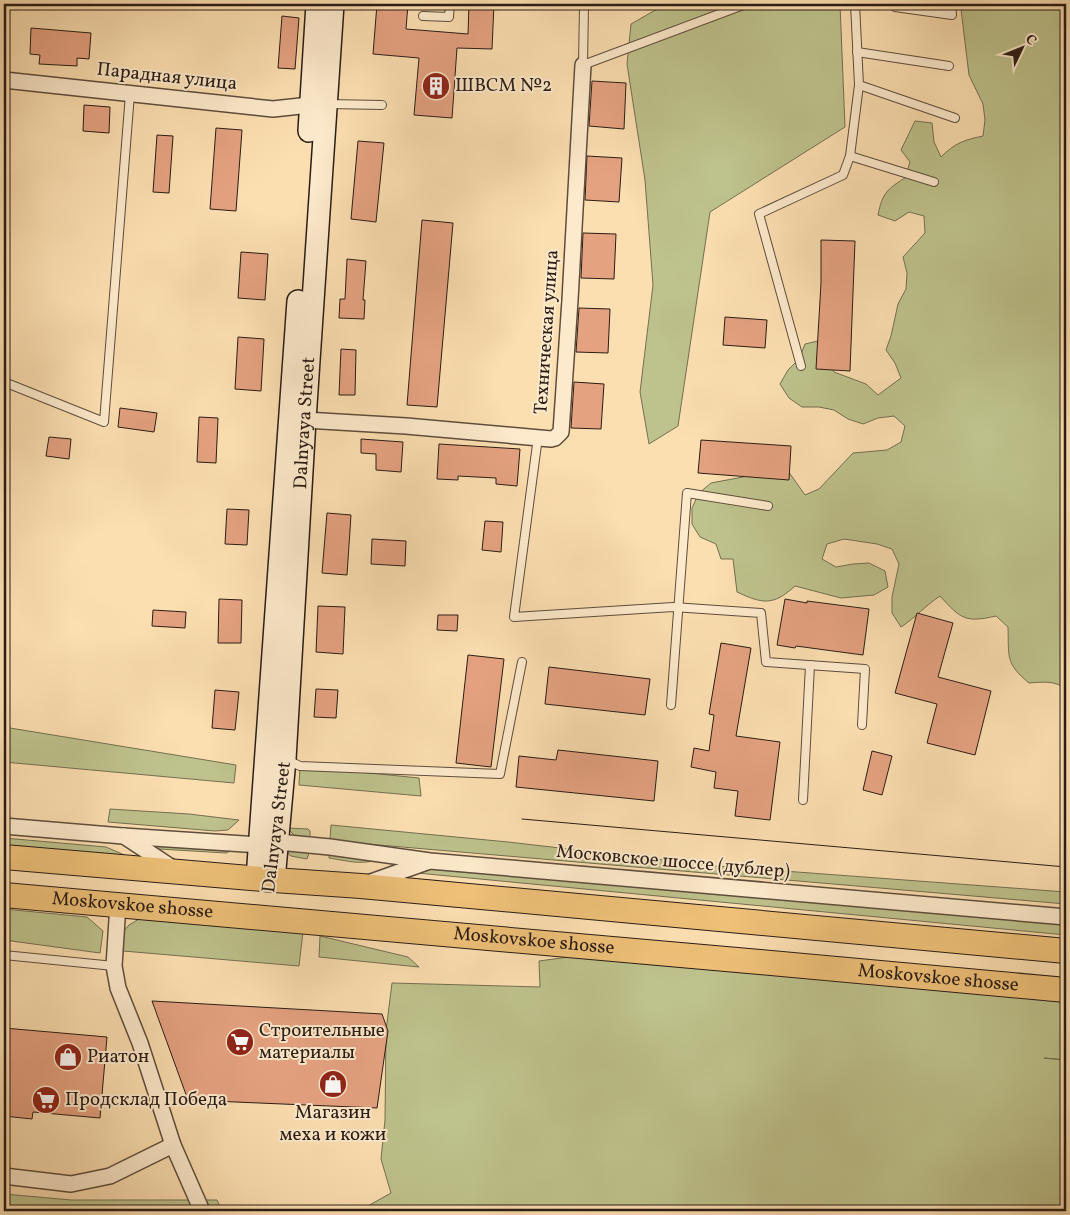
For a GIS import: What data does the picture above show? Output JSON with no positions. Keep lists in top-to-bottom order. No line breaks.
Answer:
{"streets":{"main road":["Dalnyaya Street","Moskovskoe shosse"],"street":["Парадная улица","Техническая улица","Московское шоссе (дублер)"]},"crossings":[["Парадная улица","Dalnyaya Street"],["Техническая улица","Dalnyaya Street"],["Dalnyaya Street","Московское шоссе (дублер)"],["Dalnyaya Street","Moskovskoe shosse"]],"places":{"building":["ШВСМ №2"],"supermarket":["Строительные материалы","Продсклад Победа"],"shop":["Риатон","Магазин меха и кожи"]},"north":"top right"}
